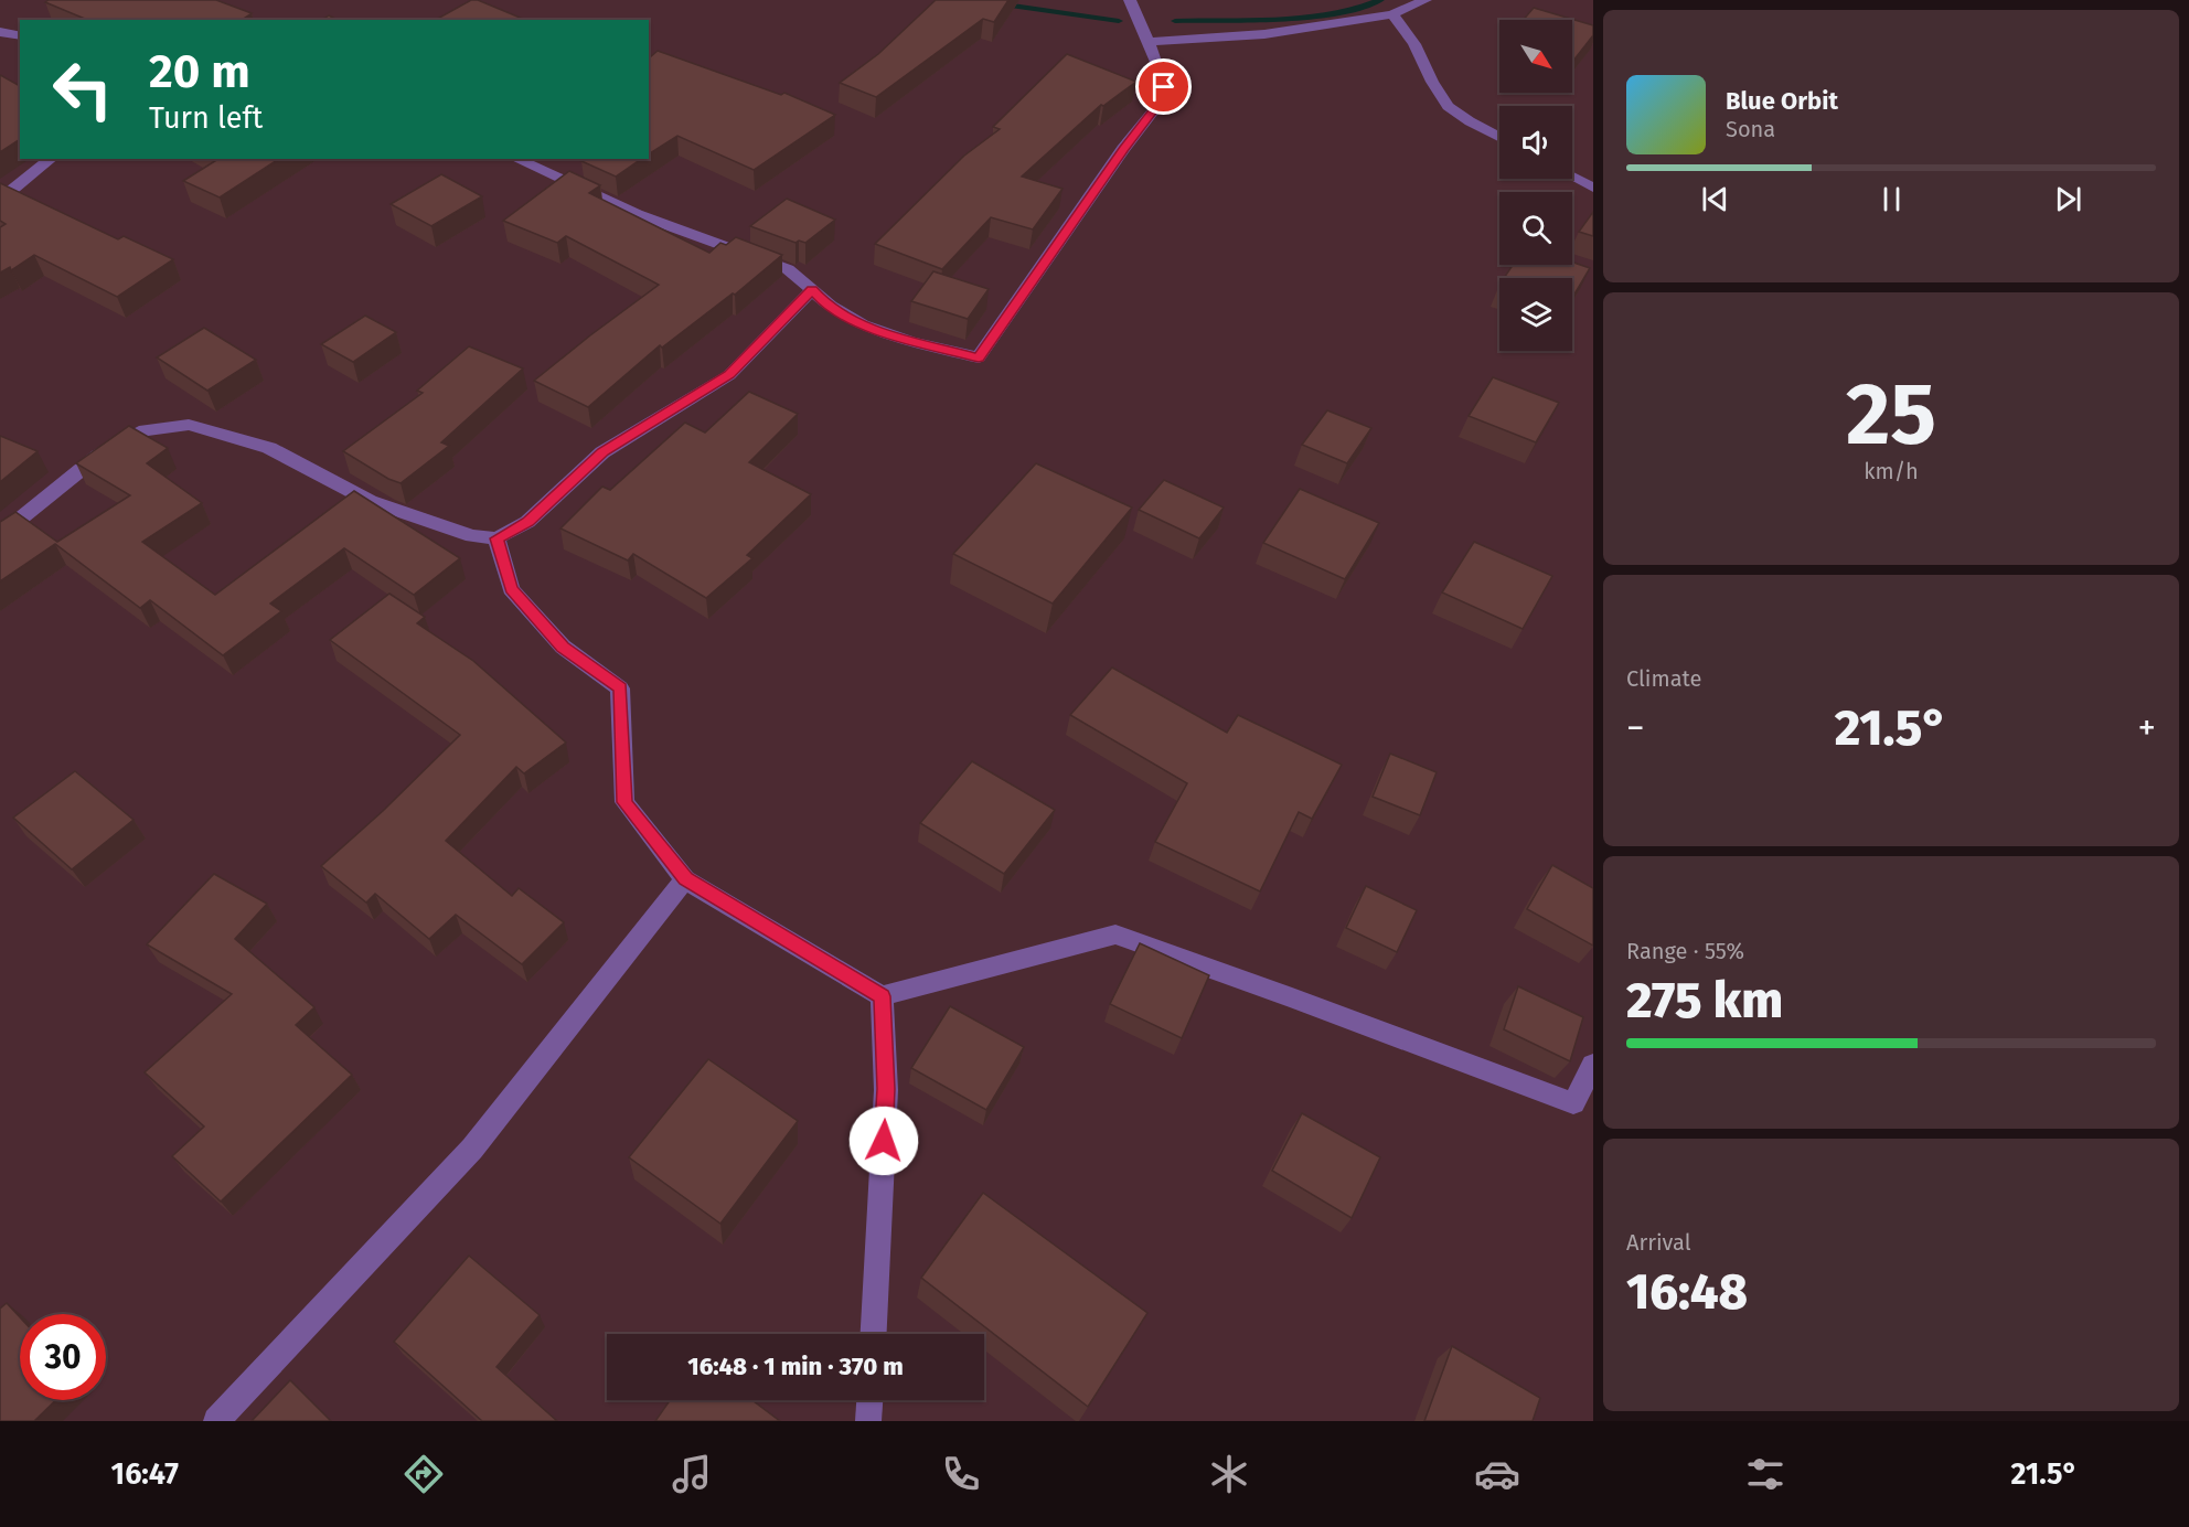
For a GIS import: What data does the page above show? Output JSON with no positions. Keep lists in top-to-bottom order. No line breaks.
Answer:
{"north":"bottom right","page":{"turn":["20 m","Turn left"],"song":["Blue Orbit","Sona"],"tile":[["25","km/h"],"Climate",["Range · 55%","275 km"],["Arrival","16:48"]],"heat":["−","21.5°","+"],"limit":"30","trip":"16:48 · 1 min · 370 m","tabs":["16:47","21.5°"]}}
